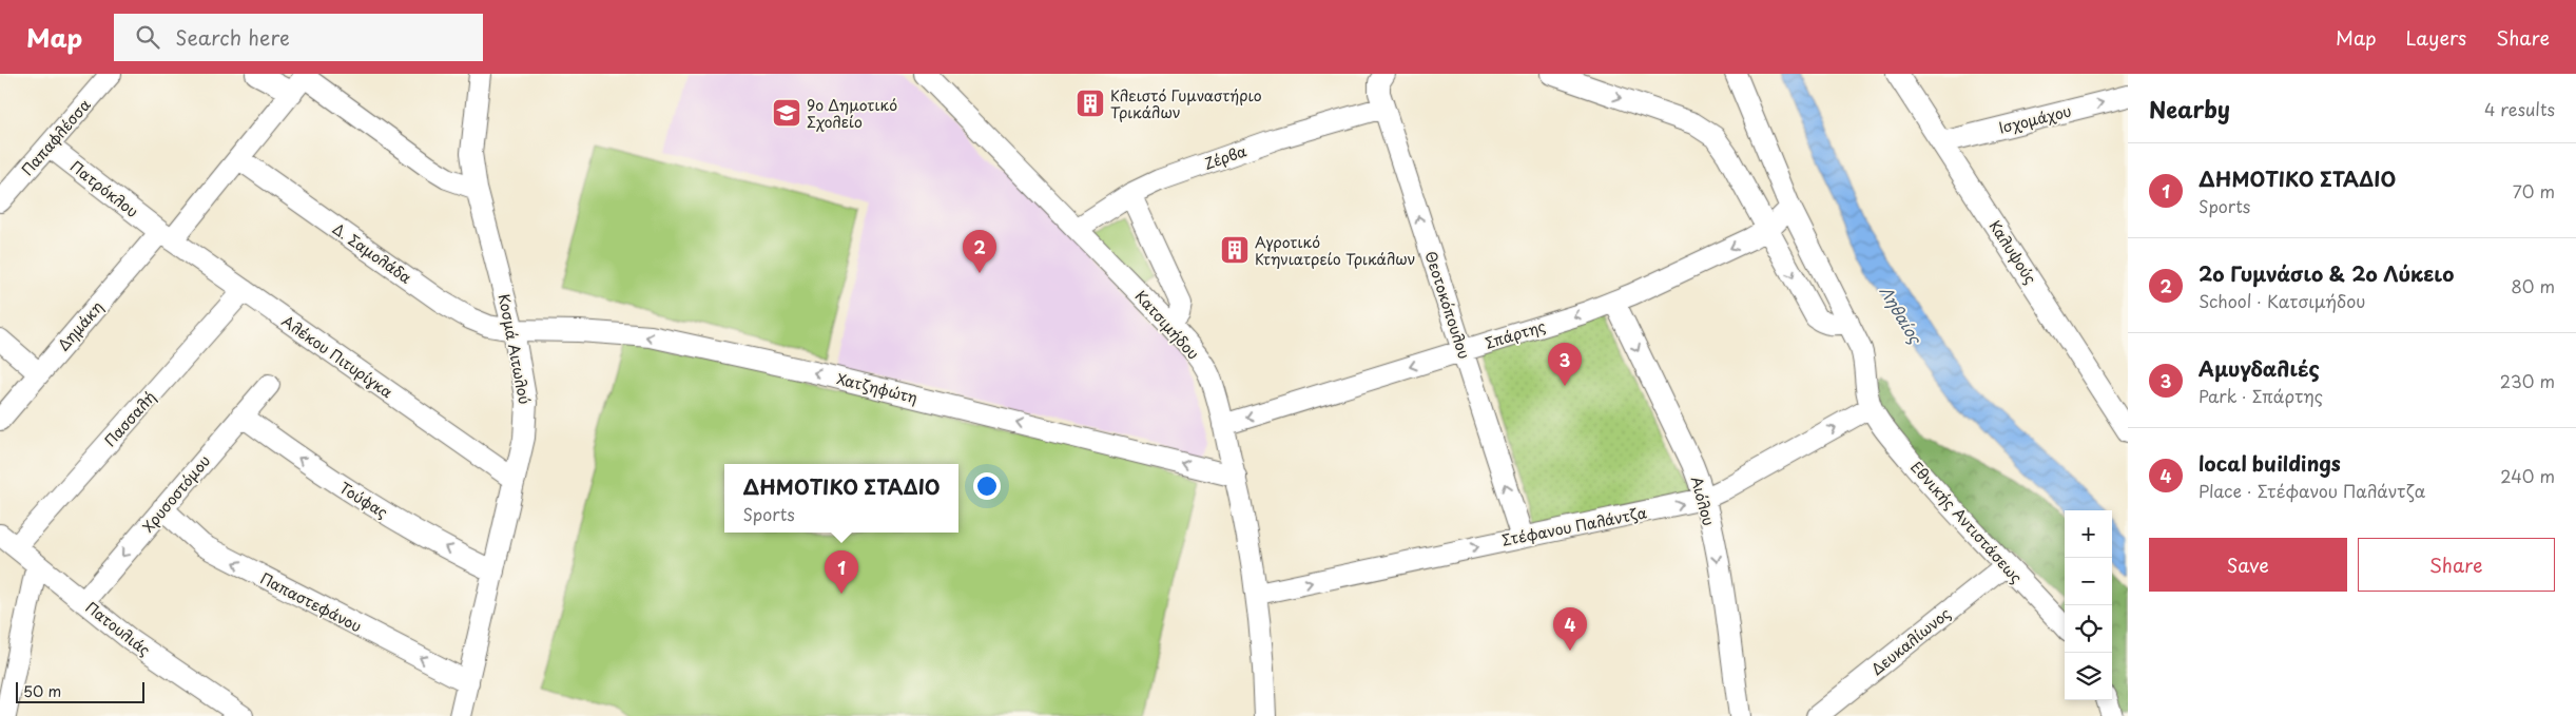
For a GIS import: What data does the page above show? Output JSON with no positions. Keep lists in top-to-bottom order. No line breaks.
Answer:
{"streets":{"street":["Ισχομάχου","Παπαφλέσσα","Ζέρβα","Πατρόκλου","Καλυψούς","Δ. Σαμολάδα","Θεοτοκόπουλου","Κατσιμήδου","Δημάκη","Σπάρτης","Κοσμά Αιτωλού","Αλέκου Πιτυρίγκα","Χατζηφώτη","Πασσαλή","Χρυσοστόμου","Τούφας","Αιόλου","Εθνικής Αντιστάσεως","Στέφανου Παλάντζα","Παπαστεφάνου","Πατουλιάς","Δευκαλίωνος"]},"crossings":[["Ισχομάχου","Καλυψούς"],["Παπαφλέσσα","Πατρόκλου"],["Ζέρβα","Θεοτοκόπουλου"],["Ζέρβα","Κατσιμήδου"],["Πατρόκλου","Δημάκη"],["Πατρόκλου","Αλέκου Πιτυρίγκα"],["Δ. Σαμολάδα","Δημάκη"],["Δ. Σαμολάδα","Κοσμά Αιτωλού"],["Δ. Σαμολάδα","Χατζηφώτη"],["Θεοτοκόπουλου","Σπάρτης"],["Θεοτοκόπουλου","Στέφανου Παλάντζα"],["Κατσιμήδου","Σπάρτης"],["Κατσιμήδου","Χατζηφώτη"],["Κατσιμήδου","Στέφανου Παλάντζα"],["Δημάκη","Αλέκου Πιτυρίγκα"],["Σπάρτης","Αιόλου"],["Κοσμά Αιτωλού","Αλέκου Πιτυρίγκα"],["Κοσμά Αιτωλού","Χατζηφώτη"],["Κοσμά Αιτωλού","Τούφας"],["Κοσμά Αιτωλού","Παπαστεφάνου"],["Αλέκου Πιτυρίγκα","Πασσαλή"],["Πασσαλή","Πατουλιάς"],["Χρυσοστόμου","Τούφας"],["Χρυσοστόμου","Παπαστεφάνου"],["Χρυσοστόμου","Πατουλιάς"],["Αιόλου","Στέφανου Παλάντζα"],["Εθνικής Αντιστάσεως","Στέφανου Παλάντζα"],["Εθνικής Αντιστάσεως","Δευκαλίωνος"]],"one_way":["Ισχομάχου","Θεοτοκόπουλου","Σπάρτης","Χατζηφώτη","Χρυσοστόμου","Τούφας","Αιόλου","Στέφανου Παλάντζα","Παπαστεφάνου"],"water":["Ληθαίος"],"places":{"building":["Κλειστό Γυμναστήριο Τρικάλων","Αγροτικό Κτηνιατρείο Τρικάλων"],"school or university":["9ο Δημοτικό Σχολείο"]},"scale_bar":"50 m","page":{"header":"Map","search":"Search here","nav":["Map","Layers","Share"],"heading":["Nearby","4 results"],"list":[{"mark":"1","name":"ΔΗΜΟΤΙΚΟ ΣΤΑΔΙΟ","note":"Sports","value":"70 m"},{"mark":"2","name":"2ο Γυμνάσιο & 2ο Λύκειο","note":"School · Κατσιμήδου","value":"80 m"},{"mark":"3","name":"Αμυγδαλιές","note":"Park · Σπάρτης","value":"230 m"},{"mark":"4","name":"local buildings","note":"Place · Στέφανου Παλάντζα","value":"240 m"}],"pins":["2","3","1","4"],"popup":["ΔΗΜΟΤΙΚΟ ΣΤΑΔΙΟ","Sports"],"map_buttons":["+","−"],"buttons":["Save","Share"],"scale":"50 m"}}
